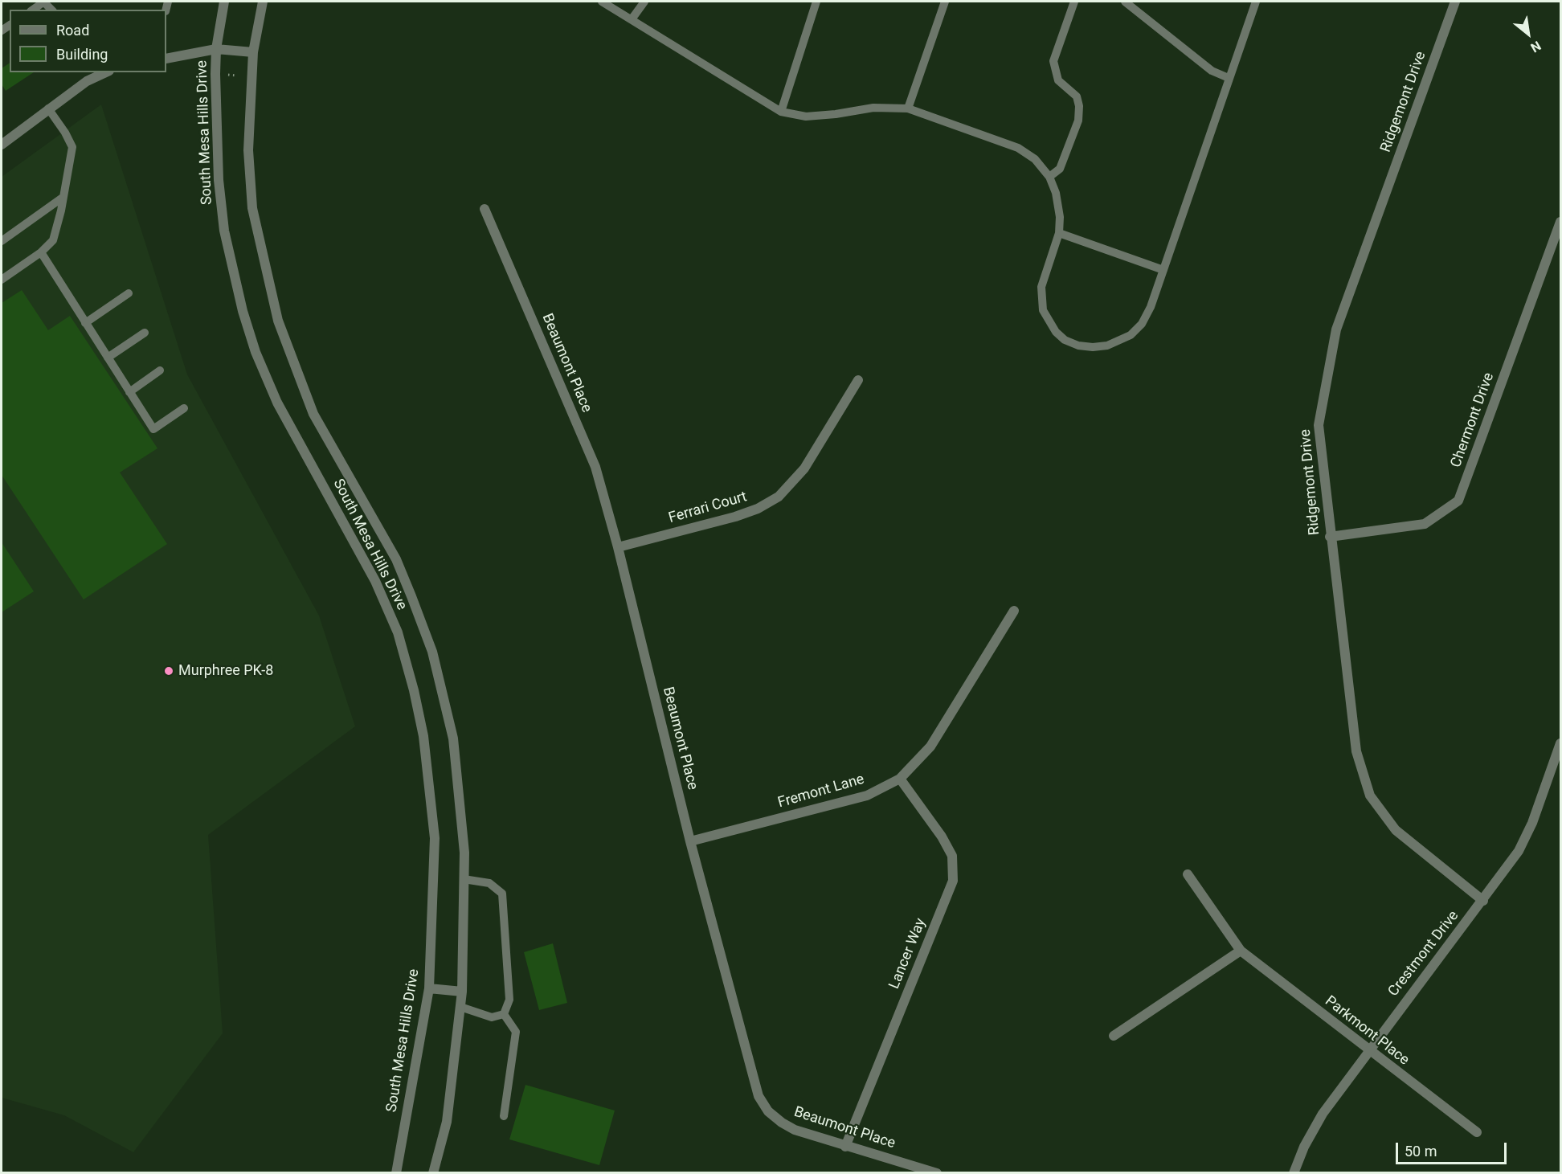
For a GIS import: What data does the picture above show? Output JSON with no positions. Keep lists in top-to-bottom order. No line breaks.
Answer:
{"streets":{"street":["Ridgemont Drive","South Mesa Hills Drive","Beaumont Place","Chermont Drive","Ferrari Court","Fremont Lane","Lancer Way","Crestmont Drive","Parkmont Place"]},"crossings":[["Ridgemont Drive","Chermont Drive"],["Ridgemont Drive","Crestmont Drive"],["Beaumont Place","Ferrari Court"],["Beaumont Place","Fremont Lane"],["Beaumont Place","Lancer Way"],["Fremont Lane","Lancer Way"],["Crestmont Drive","Parkmont Place"]],"places":["Murphree PK-8"],"legend":["Road","Building"],"scale_bar":"50 m","north":"bottom right"}
